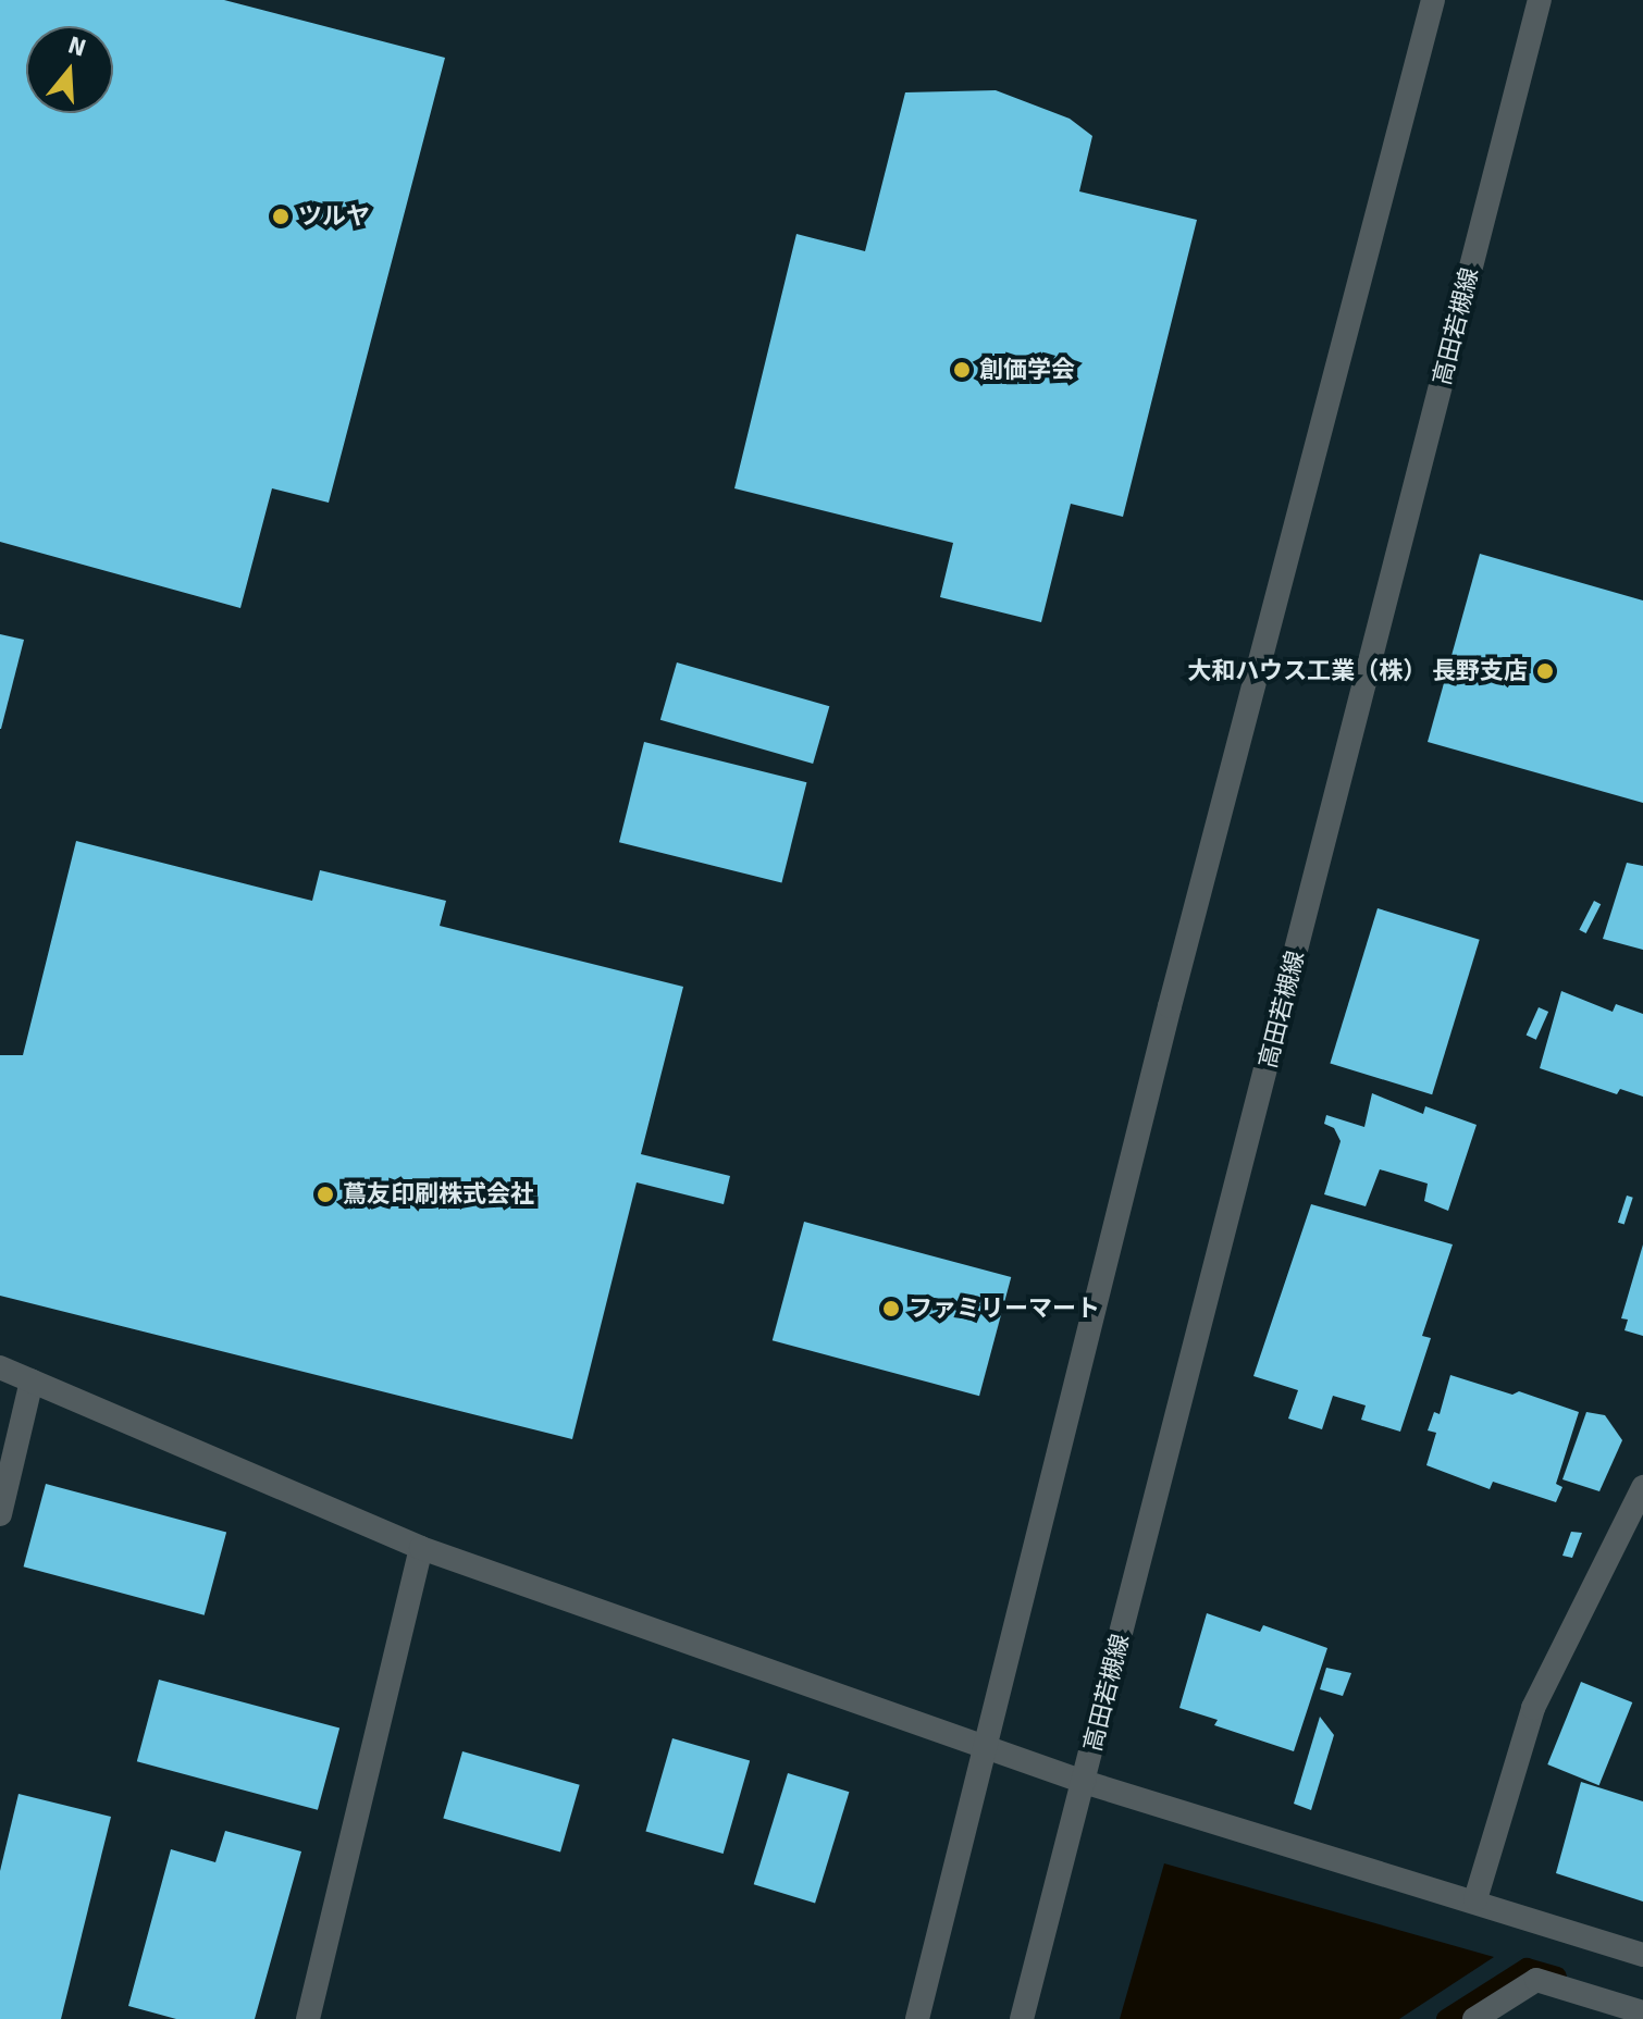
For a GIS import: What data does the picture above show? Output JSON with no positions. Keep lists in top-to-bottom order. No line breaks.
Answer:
{"streets":{"street":["高田若槻線"]},"places":["ツルヤ","創価学会","大和ハウス工業（株） 長野支店","蔦友印刷株式会社","ファミリーマート"],"north":"top"}
